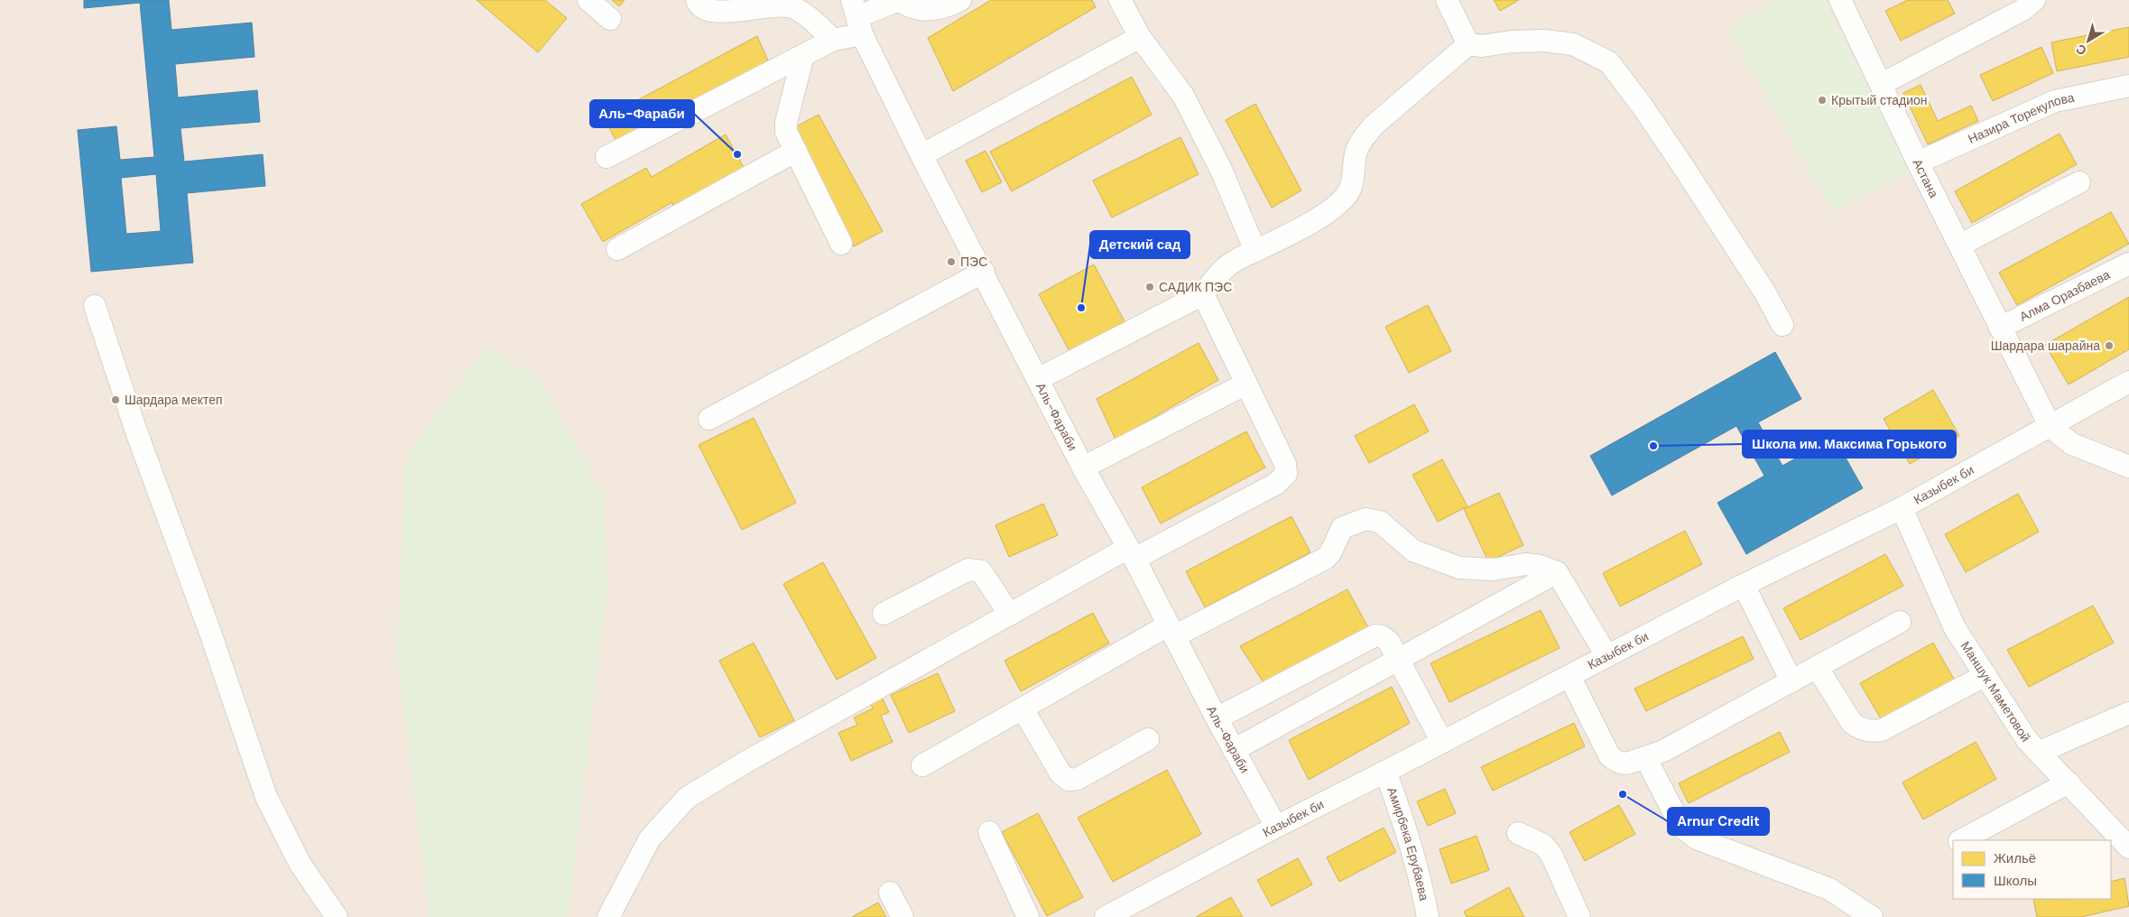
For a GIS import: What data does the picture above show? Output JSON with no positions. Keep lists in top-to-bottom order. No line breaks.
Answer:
{"streets":{"street":["Назира Торекулова","Астана","Алма Оразбаева","Аль-Фараби","Казыбек би","Маншук Маметовой","Амирбека Ерубаева"]},"crossings":[["Назира Торекулова","Астана"],["Астана","Алма Оразбаева"],["Астана","Казыбек би"],["Аль-Фараби","Казыбек би"],["Казыбек би","Маншук Маметовой"],["Казыбек би","Амирбека Ерубаева"]],"places":["Крытый стадион","Аль-Фараби","ПЭС","САДИК ПЭС","Детский сад","Шардара шарайна","Шардара мектеп","Школа им. Максима Горького","Arnur Credit"],"legend":["Жильё","Школы"],"north":"bottom left"}
